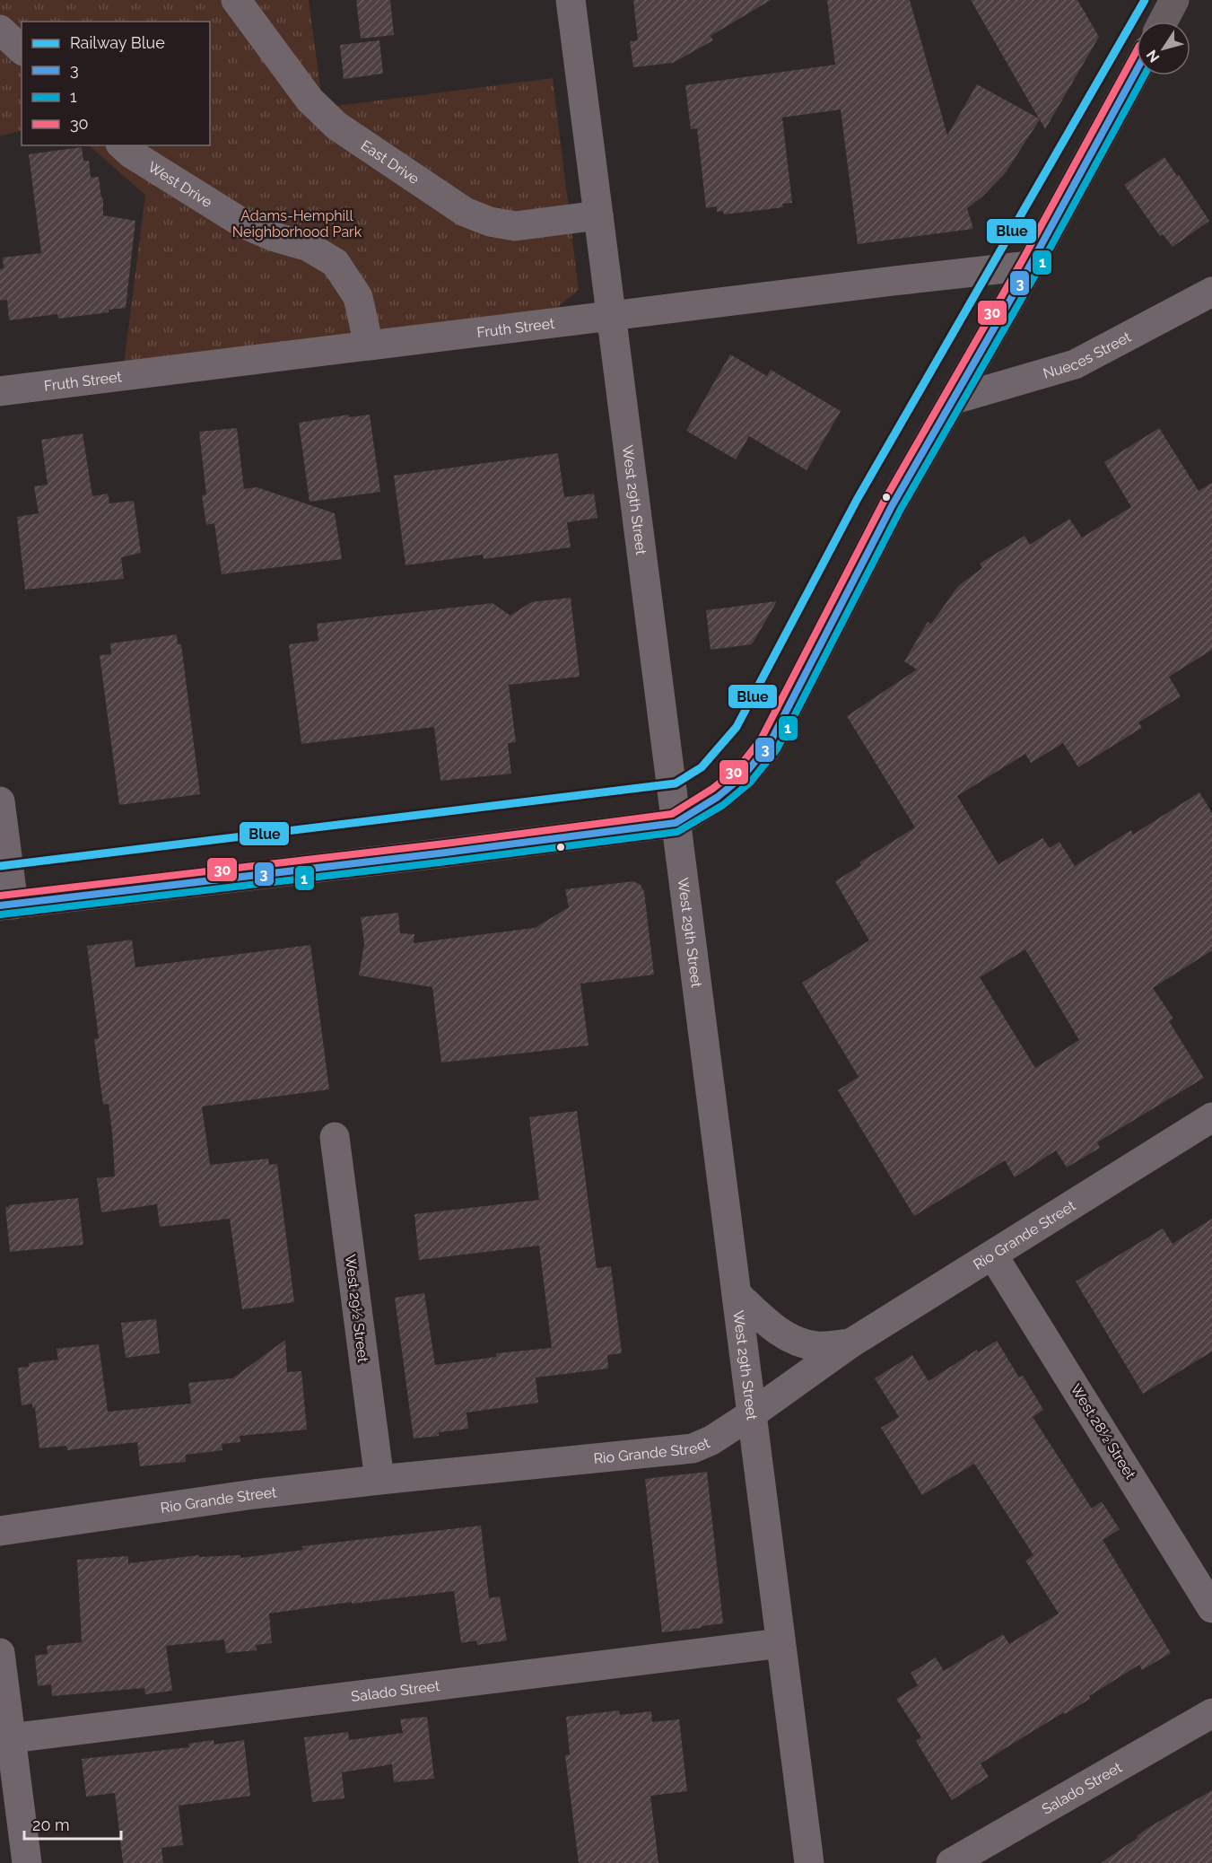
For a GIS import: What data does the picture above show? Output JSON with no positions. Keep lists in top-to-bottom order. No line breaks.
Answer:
{"streets":{"street":["East Drive","West Drive","Fruth Street","Nueces Street","West 29th Street","Rio Grande Street","West 29½ Street","West 28½ Street","Salado Street"]},"crossings":[["East Drive","West 29th Street"],["West Drive","Fruth Street"],["Fruth Street","West 29th Street"],["West 29th Street","Rio Grande Street"],["West 29th Street","Salado Street"],["Rio Grande Street","West 29½ Street"],["Rio Grande Street","West 28½ Street"]],"parks":["Adams-Hemphill Neighborhood Park"],"lines":["rail line Blue","transit line 30","transit line 3","transit line 1"],"legend":["Railway Blue","3","1","30"],"scale_bar":"20 m","north":"bottom left"}
